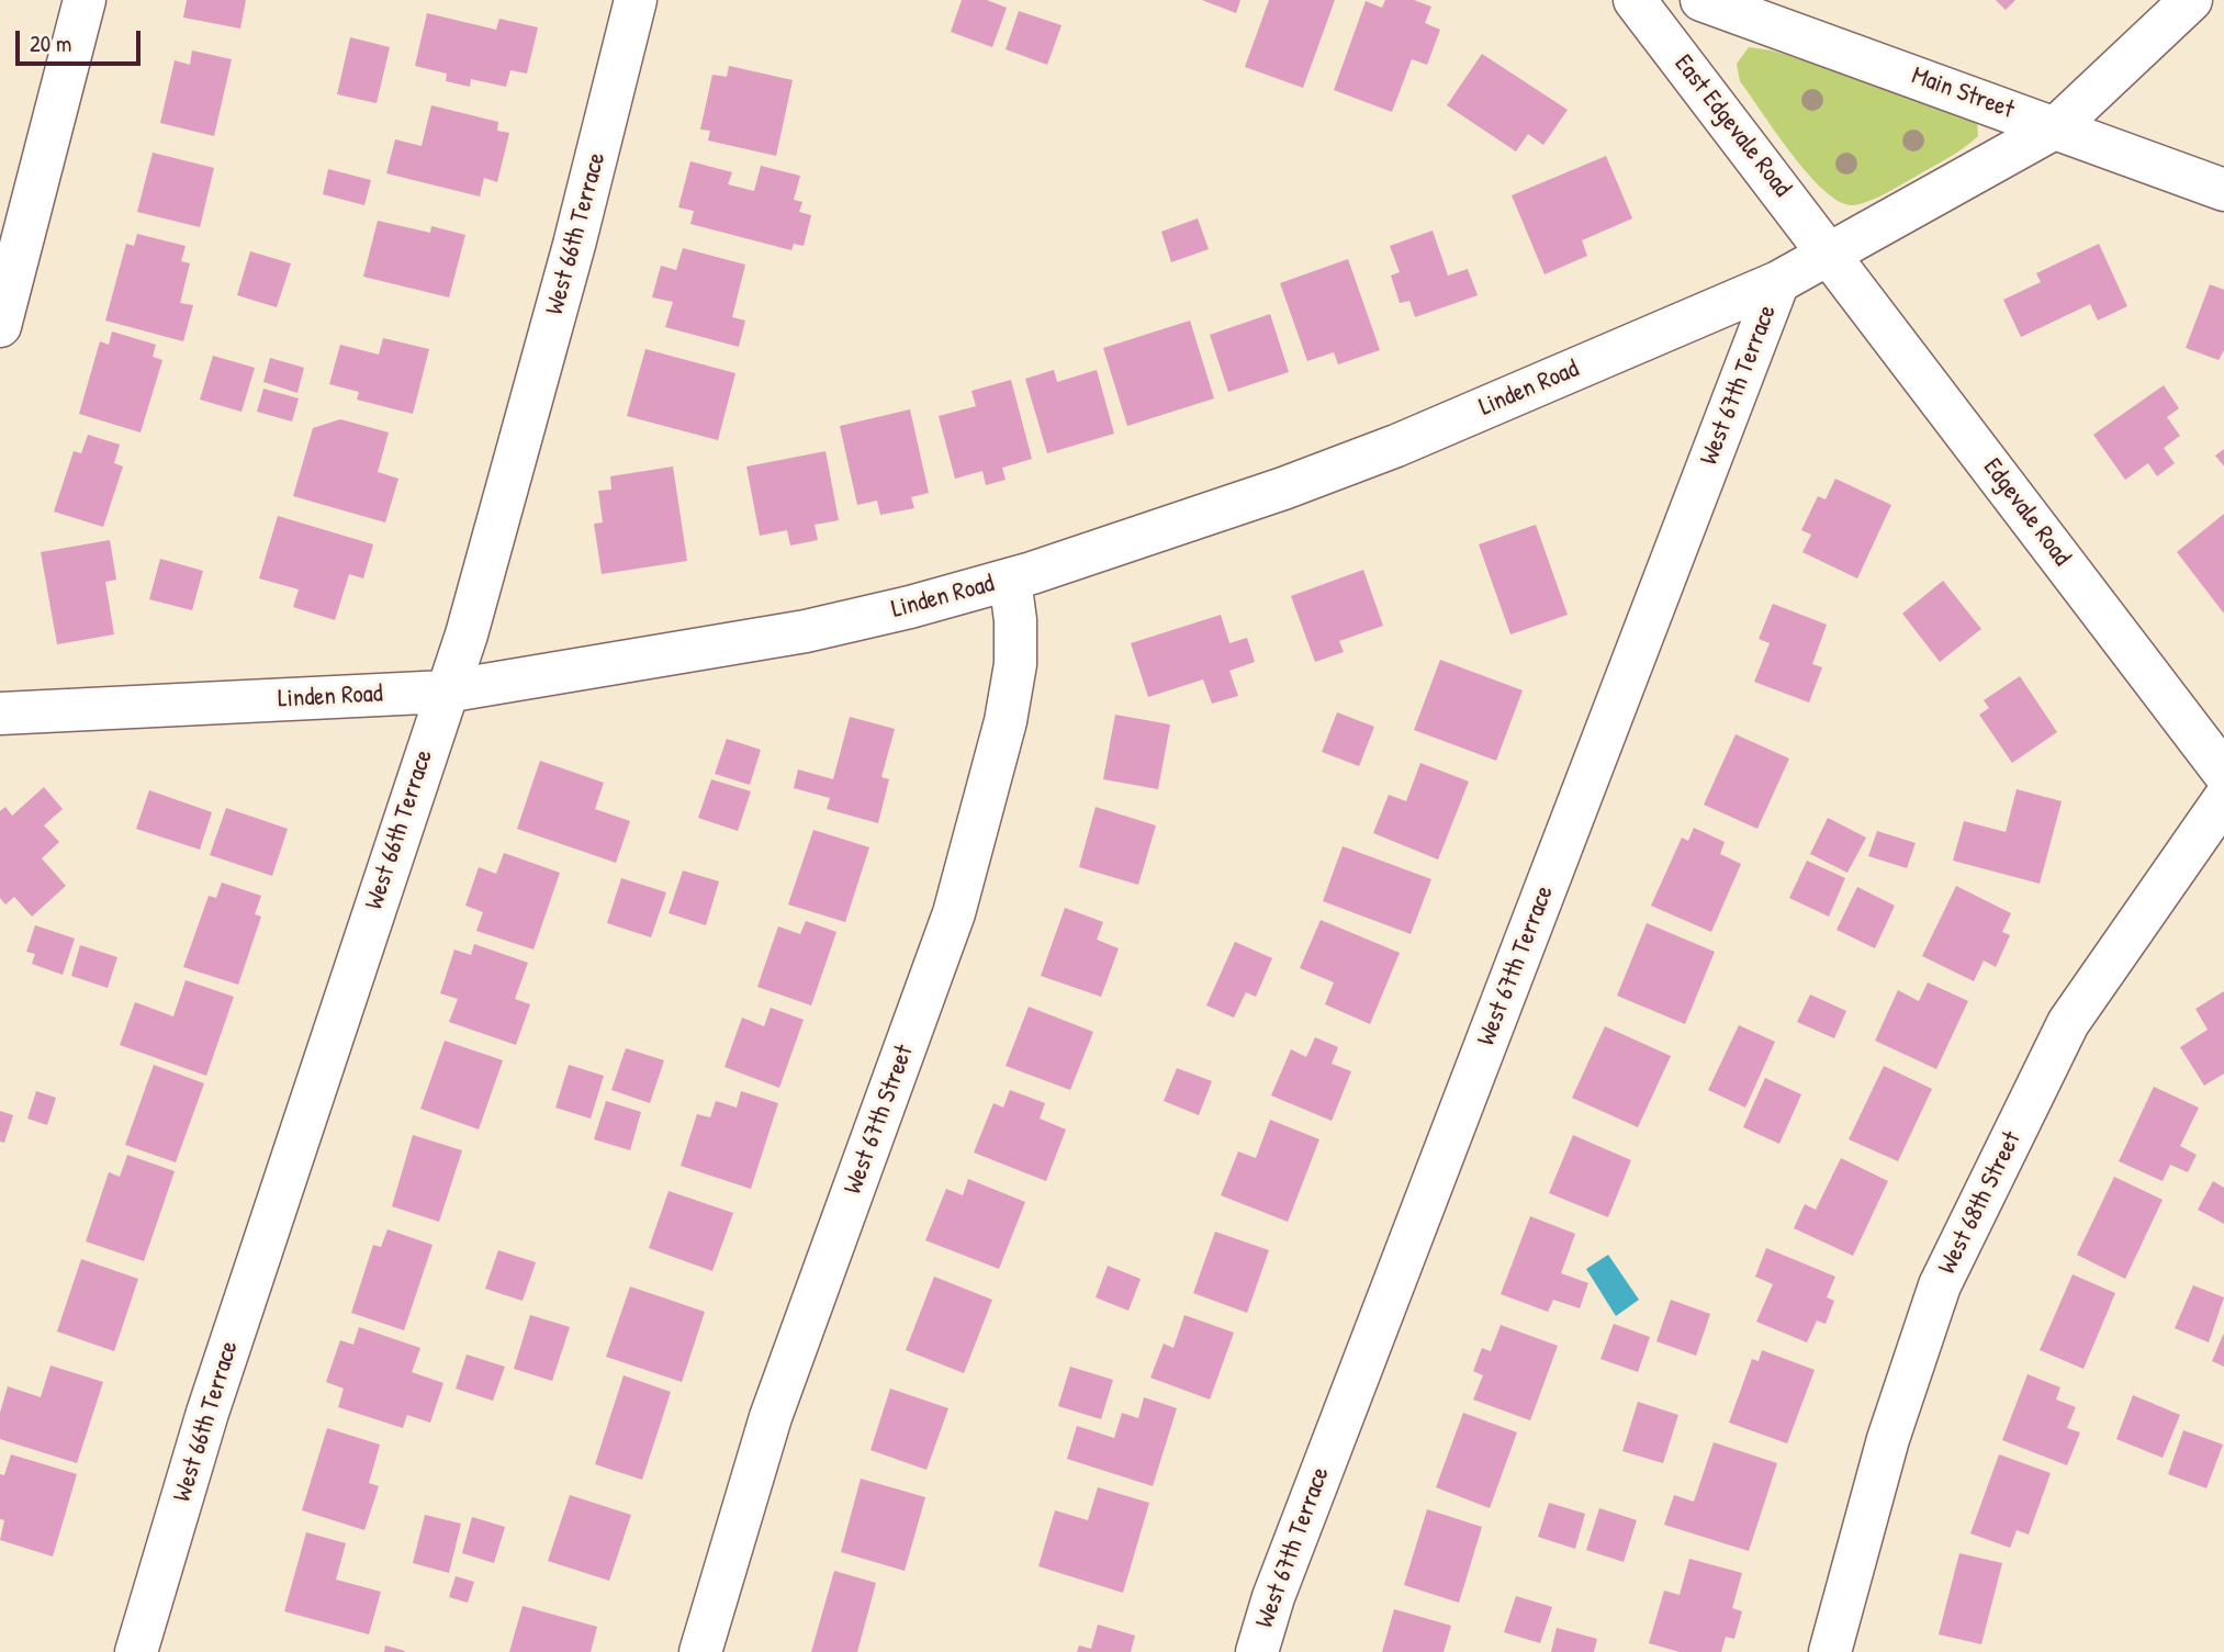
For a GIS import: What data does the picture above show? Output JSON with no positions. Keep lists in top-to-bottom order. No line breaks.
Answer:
{"streets":{"street":["Main Street","East Edgevale Road","West 66th Terrace","West 67th Terrace","Linden Road","Edgevale Road","West 67th Street","West 68th Street"]},"crossings":[["East Edgevale Road","Linden Road"],["East Edgevale Road","Edgevale Road"],["West 66th Terrace","Linden Road"],["West 67th Terrace","Linden Road"],["Linden Road","Edgevale Road"],["Linden Road","West 67th Street"]],"scale_bar":"20 m"}
